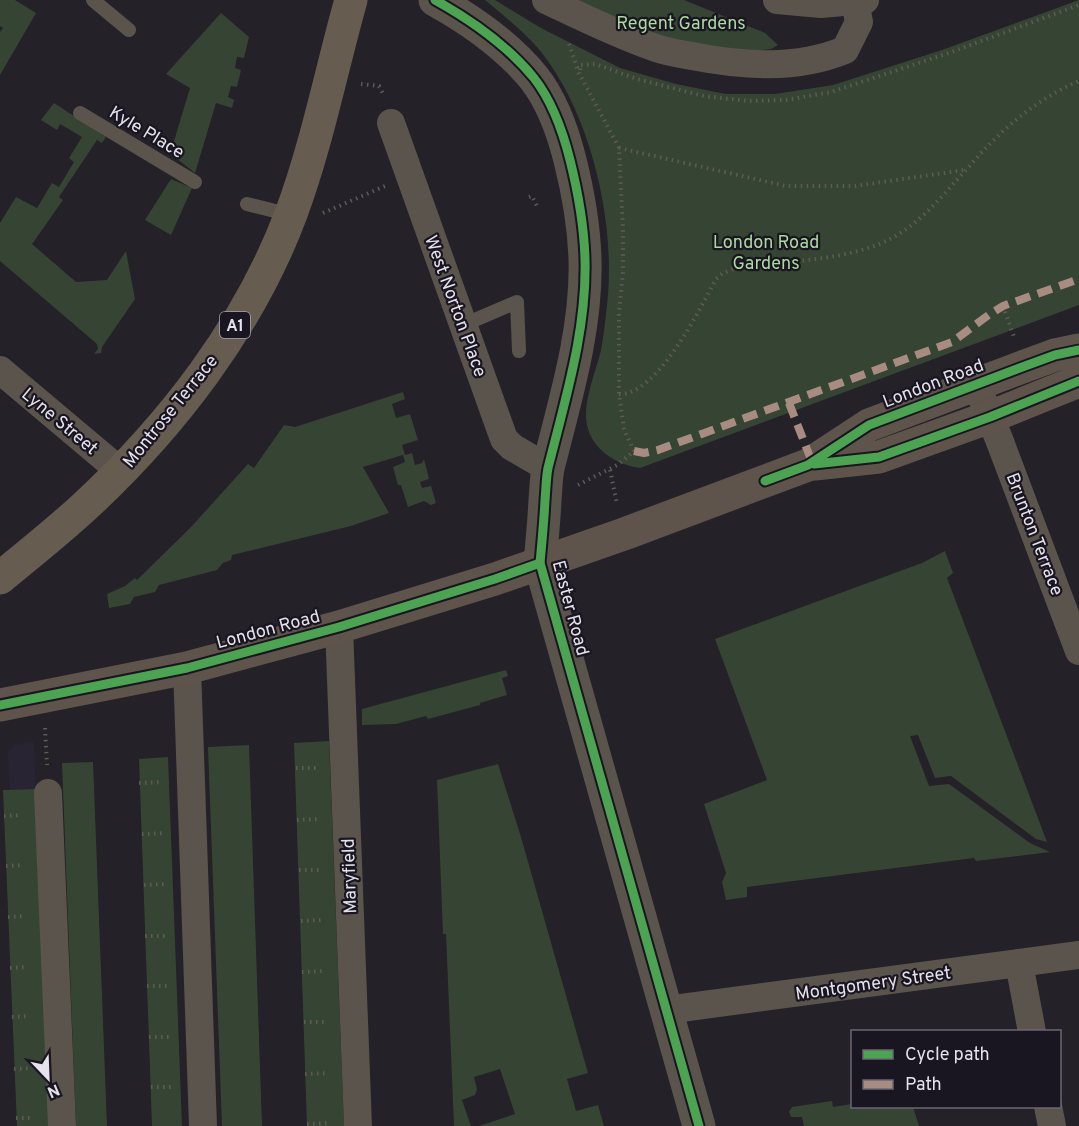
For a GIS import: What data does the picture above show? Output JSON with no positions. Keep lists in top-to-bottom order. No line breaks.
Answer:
{"streets":{"main road":["A1","London Road","Montrose Terrace"],"street":["West Norton Place","Lyne Street","Brunton Terrace","Easter Road","Maryfield","Montgomery Street"],"lane":["Kyle Place"]},"crossings":[["West Norton Place","Easter Road"],["London Road","Brunton Terrace"],["London Road","Easter Road"],["London Road","Maryfield"],["Montrose Terrace","Lyne Street"],["Easter Road","Montgomery Street"]],"parks":["Regent Gardens","London Road Gardens"],"legend":["Cycle path","Path"],"north":"bottom right"}
